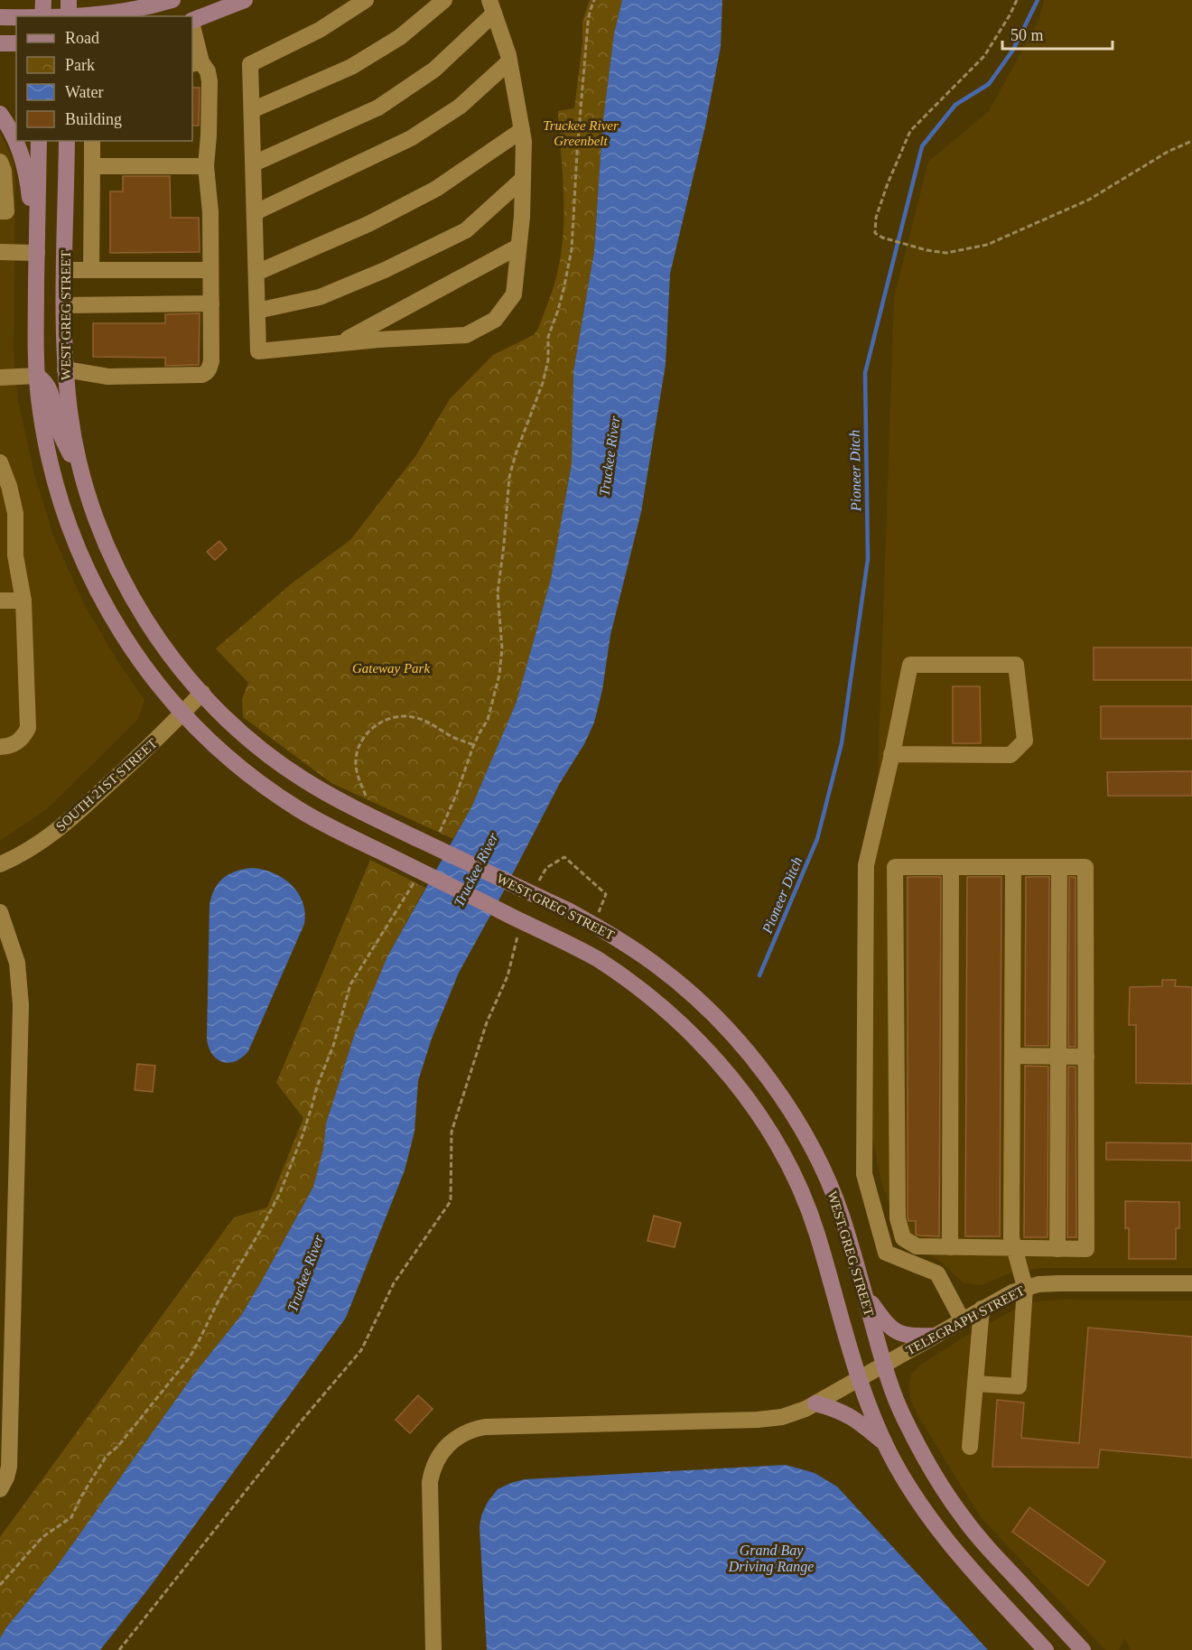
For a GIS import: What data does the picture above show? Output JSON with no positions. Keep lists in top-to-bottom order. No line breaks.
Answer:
{"streets":{"main road":["WEST GREG STREET"],"street":["SOUTH 21ST STREET","TELEGRAPH STREET"]},"crossings":[["WEST GREG STREET","SOUTH 21ST STREET"],["WEST GREG STREET","TELEGRAPH STREET"]],"water":["Truckee River","Pioneer Ditch","Grand Bay Driving Range"],"parks":["Truckee River Greenbelt","Gateway Park"],"legend":["Road","Park","Water","Building"],"scale_bar":"50 m"}
